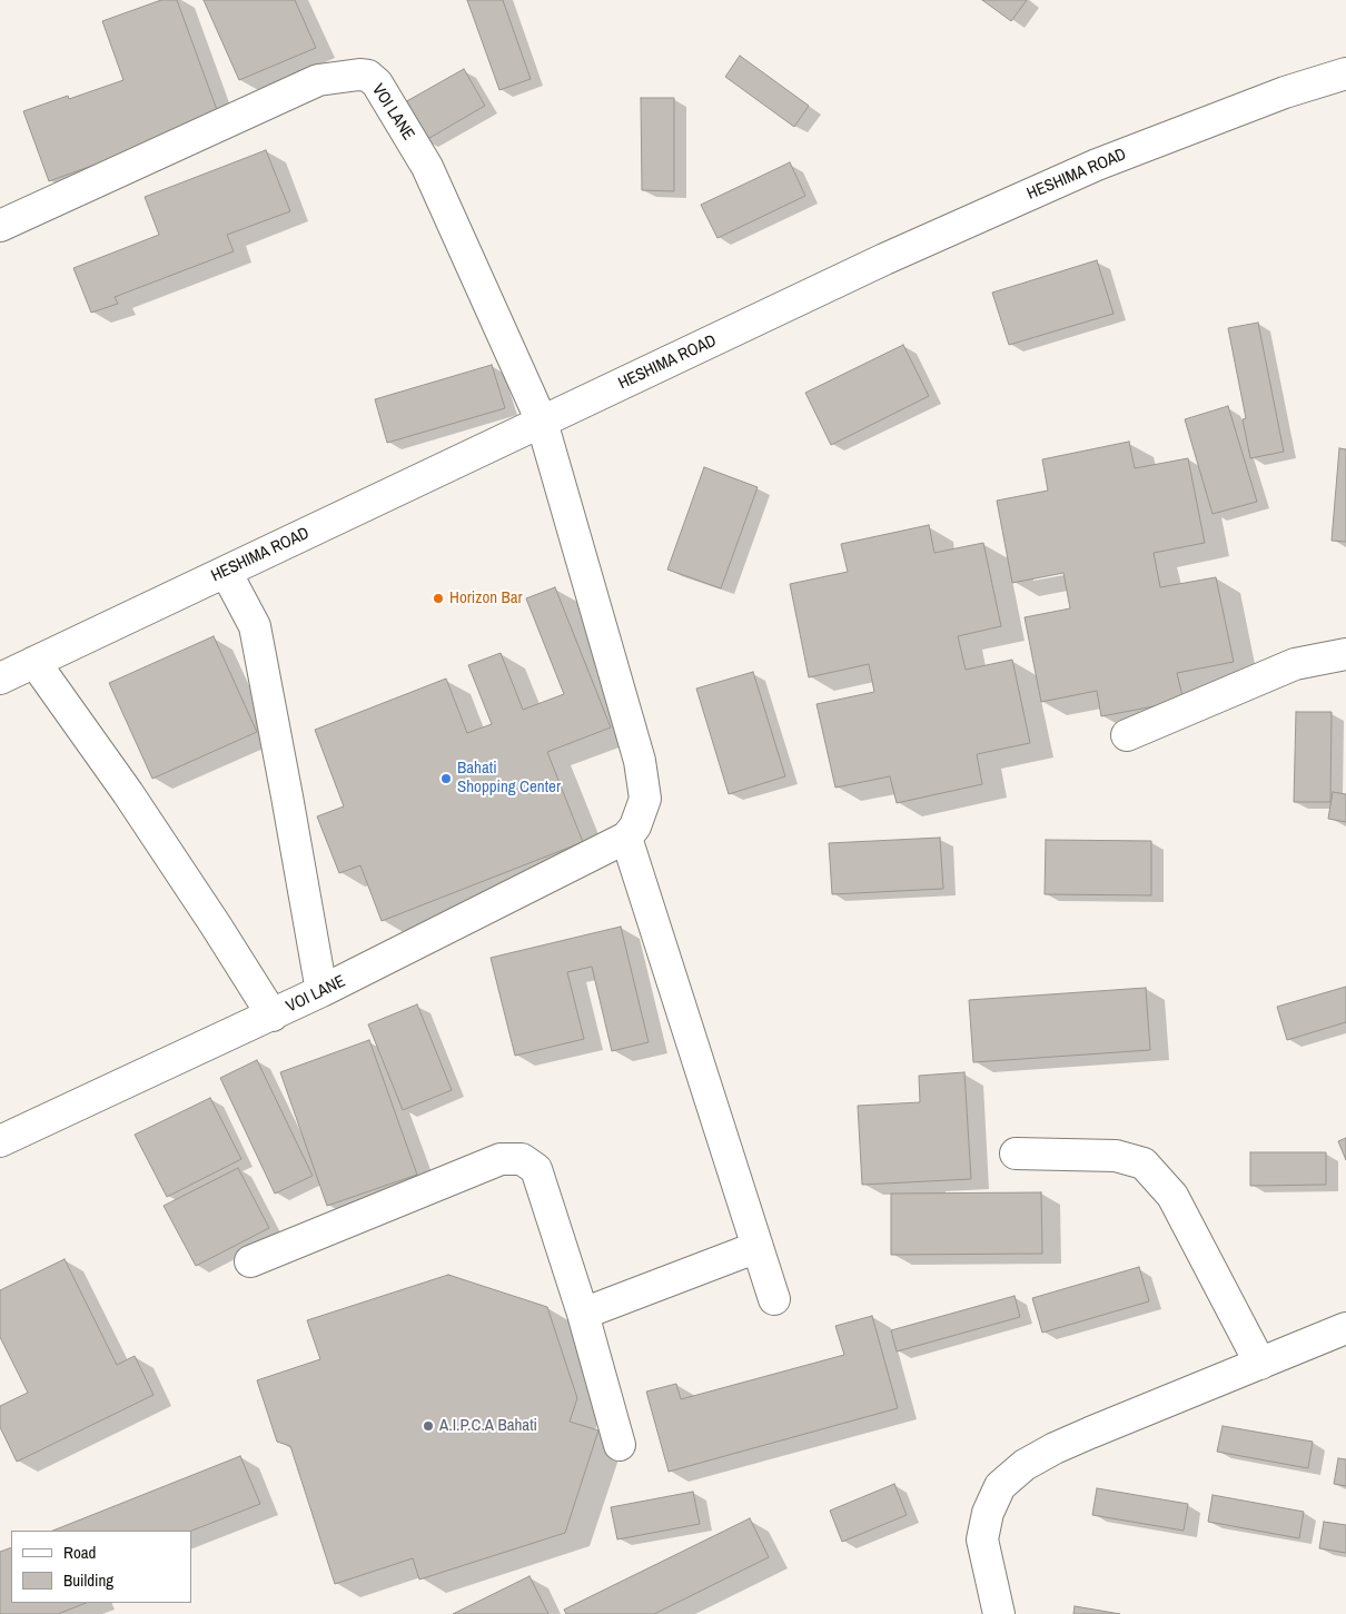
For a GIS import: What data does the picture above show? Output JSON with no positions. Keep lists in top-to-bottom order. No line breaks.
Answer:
{"streets":{"street":["VOI LANE","HESHIMA ROAD"]},"crossings":[["VOI LANE","HESHIMA ROAD"]],"places":["Horizon Bar","Bahati Shopping Center","A.I.P.C.A Bahati"],"legend":["Road","Building"]}
